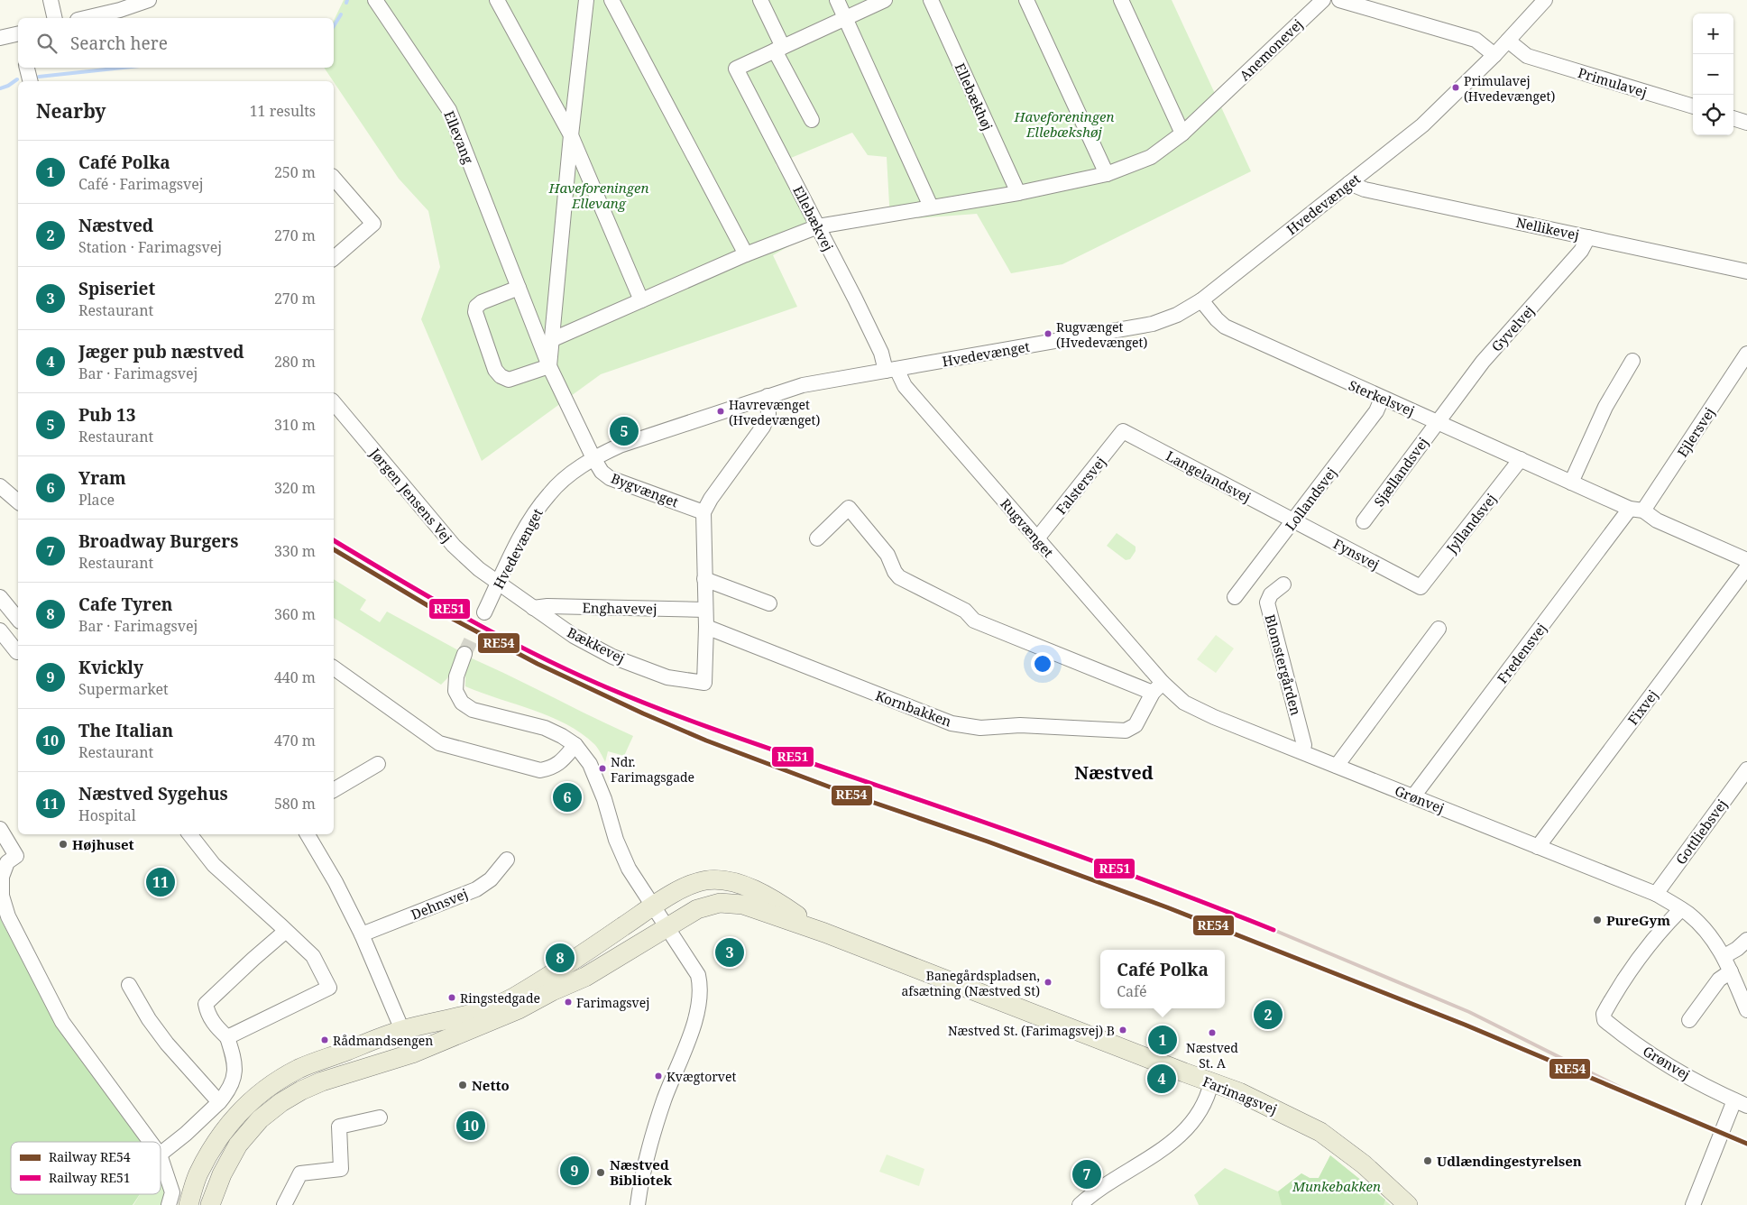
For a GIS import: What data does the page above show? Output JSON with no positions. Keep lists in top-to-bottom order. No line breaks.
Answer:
{"streets":{"main road":["Farimagsvej"],"street":["Anemonevej","Primulavej","Ellebækhøj","Ellevang","Hvedevænget","Ellebækvej","Nellikevej","Gyvelvej","Sterkelsvej","Ejlersvej","Sjællandsvej","Langelandsvej","Falstersvej","Bygvænget","Jørgen Jensens Vej","Lollandsvej","Jyllandsvej","Rugvænget","Fynsvej","Enghavevej","Bækkevej","Fredensvej","Blomstergården","Fixvej","Kornbakken","Grønvej","Gottliebsvej","Dehnsvej"]},"crossings":[["Primulavej","Hvedevænget"],["Ellevang","Hvedevænget"],["Ellevang","Bygvænget"],["Hvedevænget","Ellebækvej"],["Hvedevænget","Nellikevej"],["Hvedevænget","Sterkelsvej"],["Hvedevænget","Bygvænget"],["Hvedevænget","Jørgen Jensens Vej"],["Hvedevænget","Rugvænget"],["Hvedevænget","Bækkevej"],["Ellebækvej","Rugvænget"],["Nellikevej","Gyvelvej"],["Gyvelvej","Sterkelsvej"],["Gyvelvej","Sjællandsvej"],["Sterkelsvej","Ejlersvej"],["Sterkelsvej","Sjællandsvej"],["Sterkelsvej","Lollandsvej"],["Sterkelsvej","Jyllandsvej"],["Sterkelsvej","Fredensvej"],["Ejlersvej","Fredensvej"],["Langelandsvej","Falstersvej"],["Langelandsvej","Lollandsvej"],["Langelandsvej","Fynsvej"],["Falstersvej","Rugvænget"],["Jørgen Jensens Vej","Bækkevej"],["Lollandsvej","Fynsvej"],["Jyllandsvej","Fynsvej"],["Rugvænget","Kornbakken"],["Rugvænget","Grønvej"],["Enghavevej","Bækkevej"],["Bækkevej","Kornbakken"],["Fredensvej","Grønvej"],["Blomstergården","Grønvej"],["Fixvej","Grønvej"],["Kornbakken","Grønvej"],["Grønvej","Gottliebsvej"]],"districts":["Næstved"],"parks":["Haveforeningen Ellebækshøj","Haveforeningen Ellevang","Munkebakken"],"places":["Primulavej (Hvedevænget)","Rugvænget (Hvedevænget)","Havrevænget (Hvedevænget)","Ndr. Farimagsgade","Højhuset","PureGym","Banegårdspladsen, afsætning (Næstved St)","Ringstedgade","Farimagsvej","Næstved St. (Farimagsvej) B","Næstved St. A","Rådmandsengen","Kvægtorvet","Netto","Udlændingestyrelsen","Næstved Bibliotek"],"lines":["rail line RE51","rail line RE54"],"legend":["Railway RE54","Railway RE51"],"page":{"map_buttons":["+","−"],"search":"Search here","heading":["Nearby","11 results"],"list":[{"mark":"1","name":"Café Polka","note":"Café · Farimagsvej","value":"250 m"},{"mark":"2","name":"Næstved","note":"Station · Farimagsvej","value":"270 m"},{"mark":"3","name":"Spiseriet","note":"Restaurant","value":"270 m"},{"mark":"4","name":"Jæger pub næstved","note":"Bar · Farimagsvej","value":"280 m"},{"mark":"5","name":"Pub 13","note":"Restaurant","value":"310 m"},{"mark":"6","name":"Yram","note":"Place","value":"320 m"},{"mark":"7","name":"Broadway Burgers","note":"Restaurant","value":"330 m"},{"mark":"8","name":"Cafe Tyren","note":"Bar · Farimagsvej","value":"360 m"},{"mark":"9","name":"Kvickly","note":"Supermarket","value":"440 m"},{"mark":"10","name":"The Italian","note":"Restaurant","value":"470 m"},{"mark":"11","name":"Næstved Sygehus","note":"Hospital","value":"580 m"}],"pins":["5","6","11","3","8","2","1","4","10","9","7"],"popup":["Café Polka","Café"]}}
